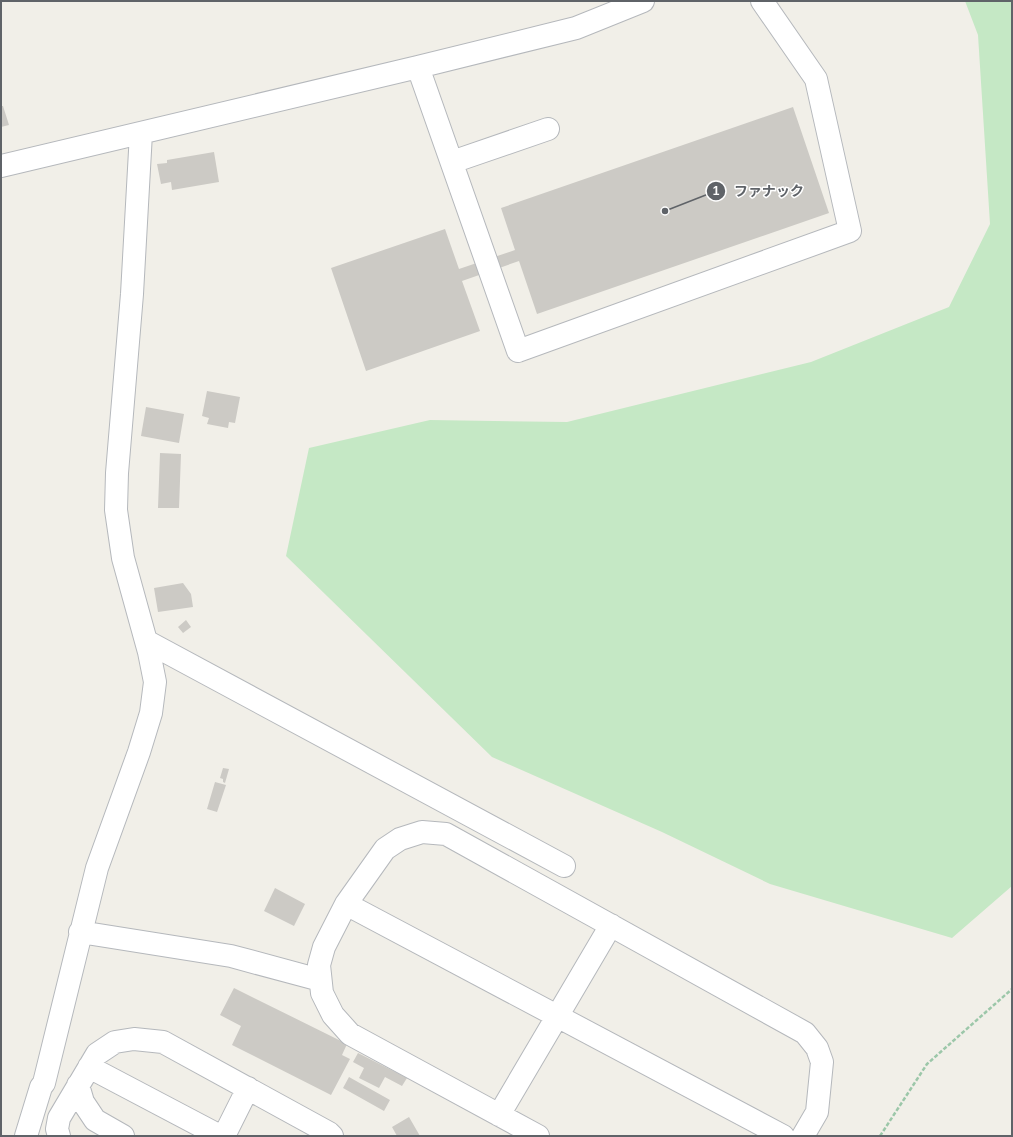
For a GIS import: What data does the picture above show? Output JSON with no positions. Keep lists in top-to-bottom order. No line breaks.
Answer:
{"places":["ファナック"]}
